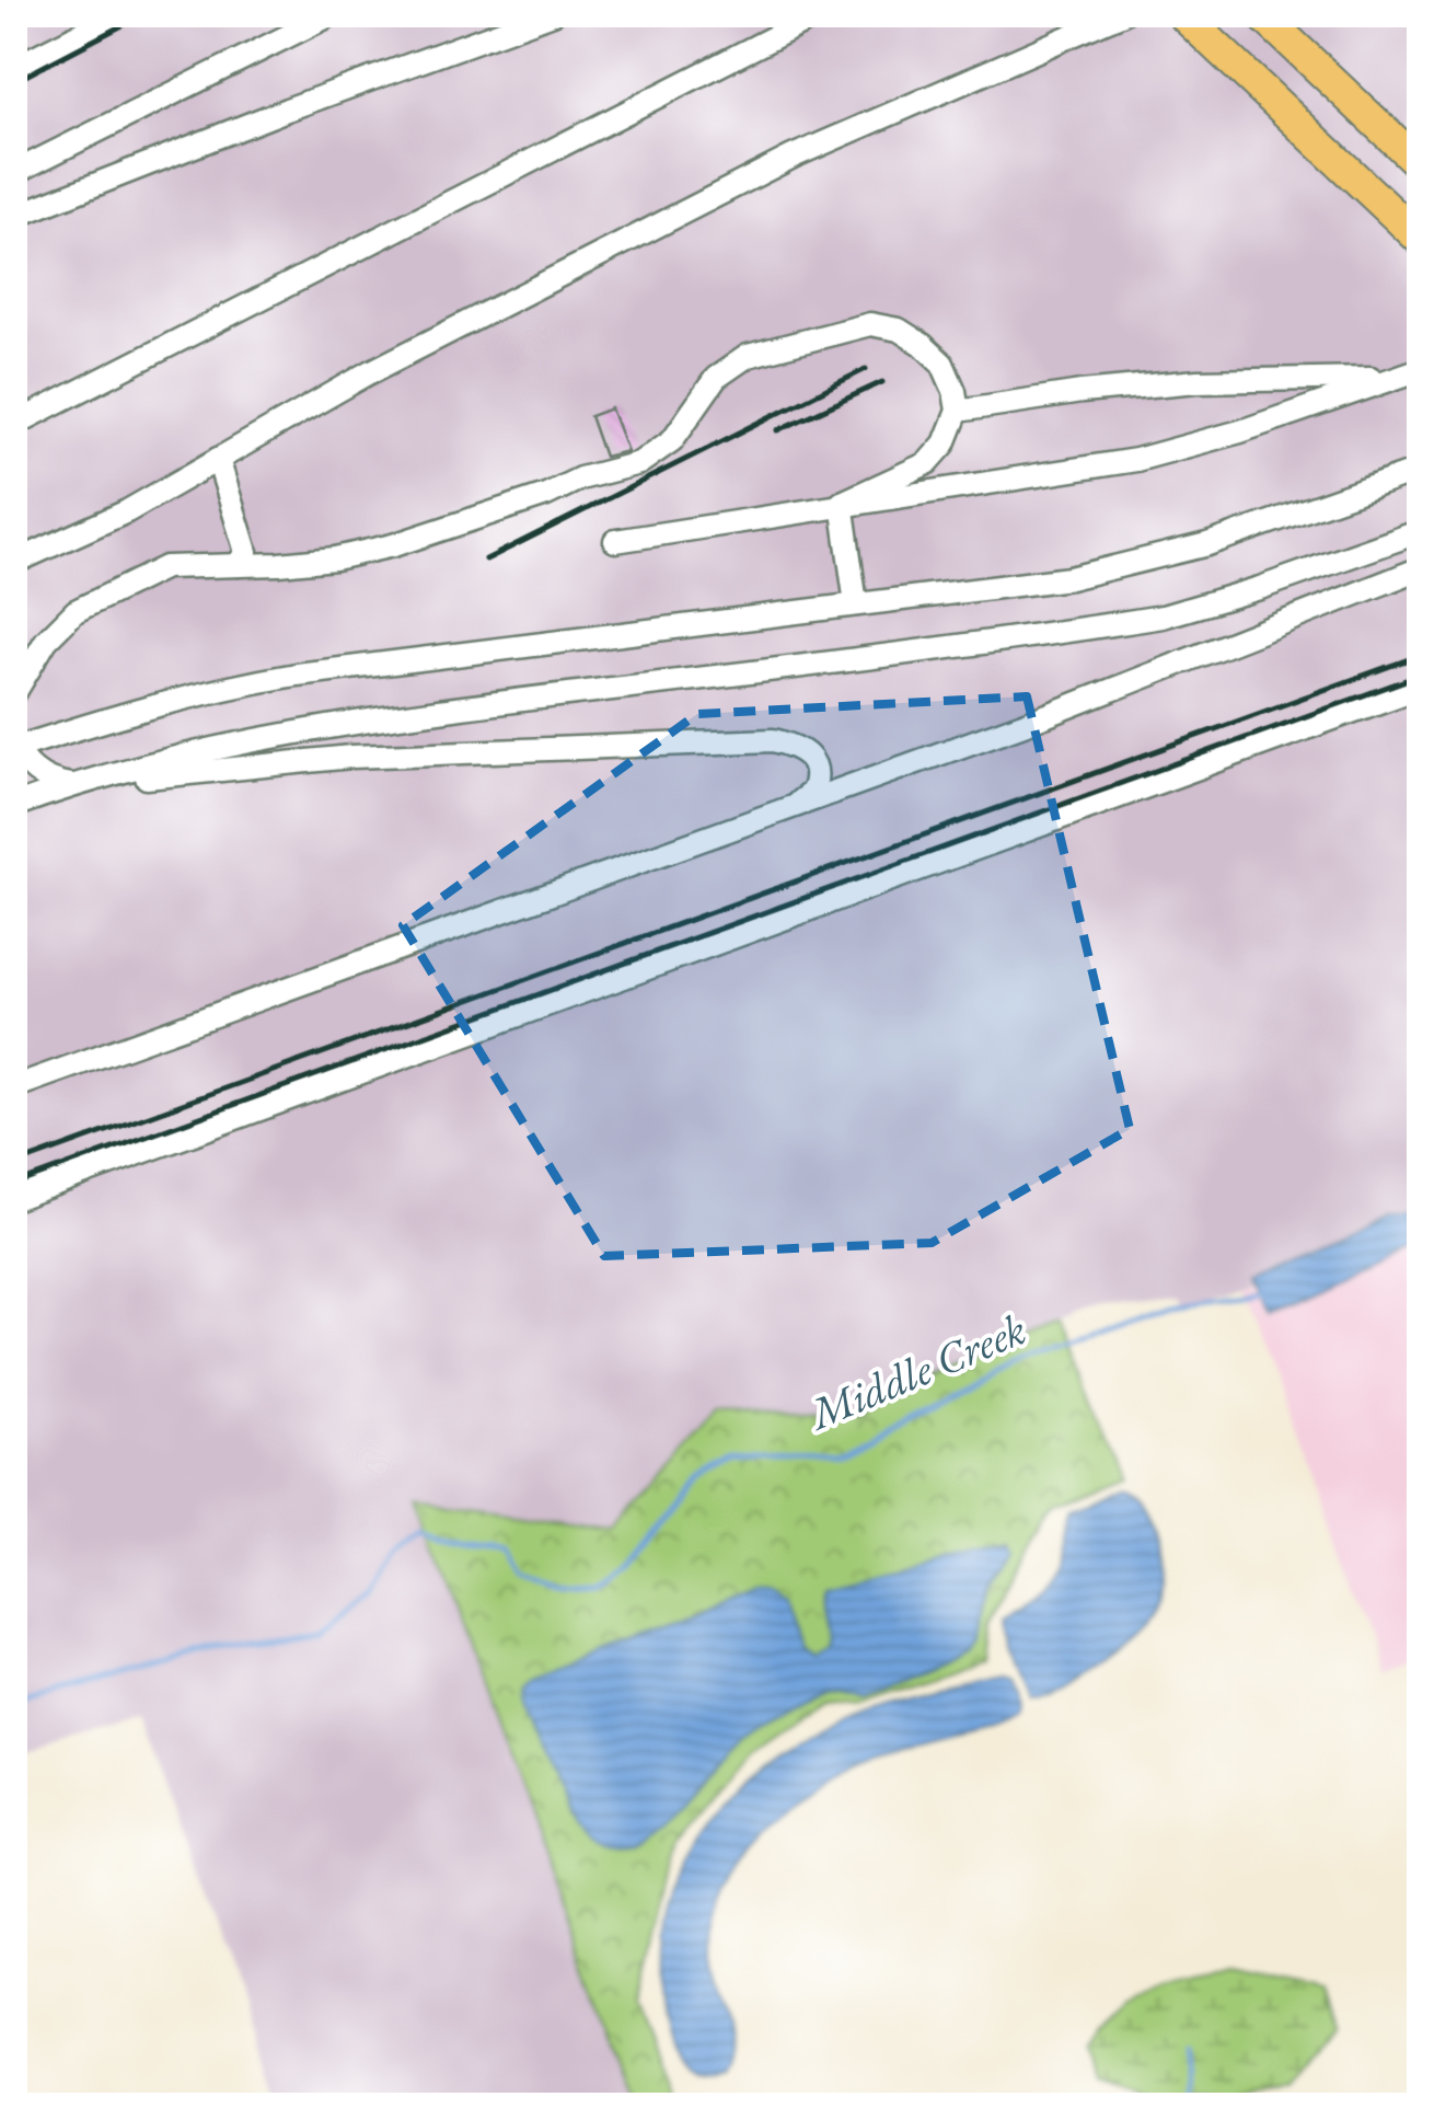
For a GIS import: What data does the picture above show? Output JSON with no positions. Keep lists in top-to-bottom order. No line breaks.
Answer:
{"water":["Middle Creek"]}
